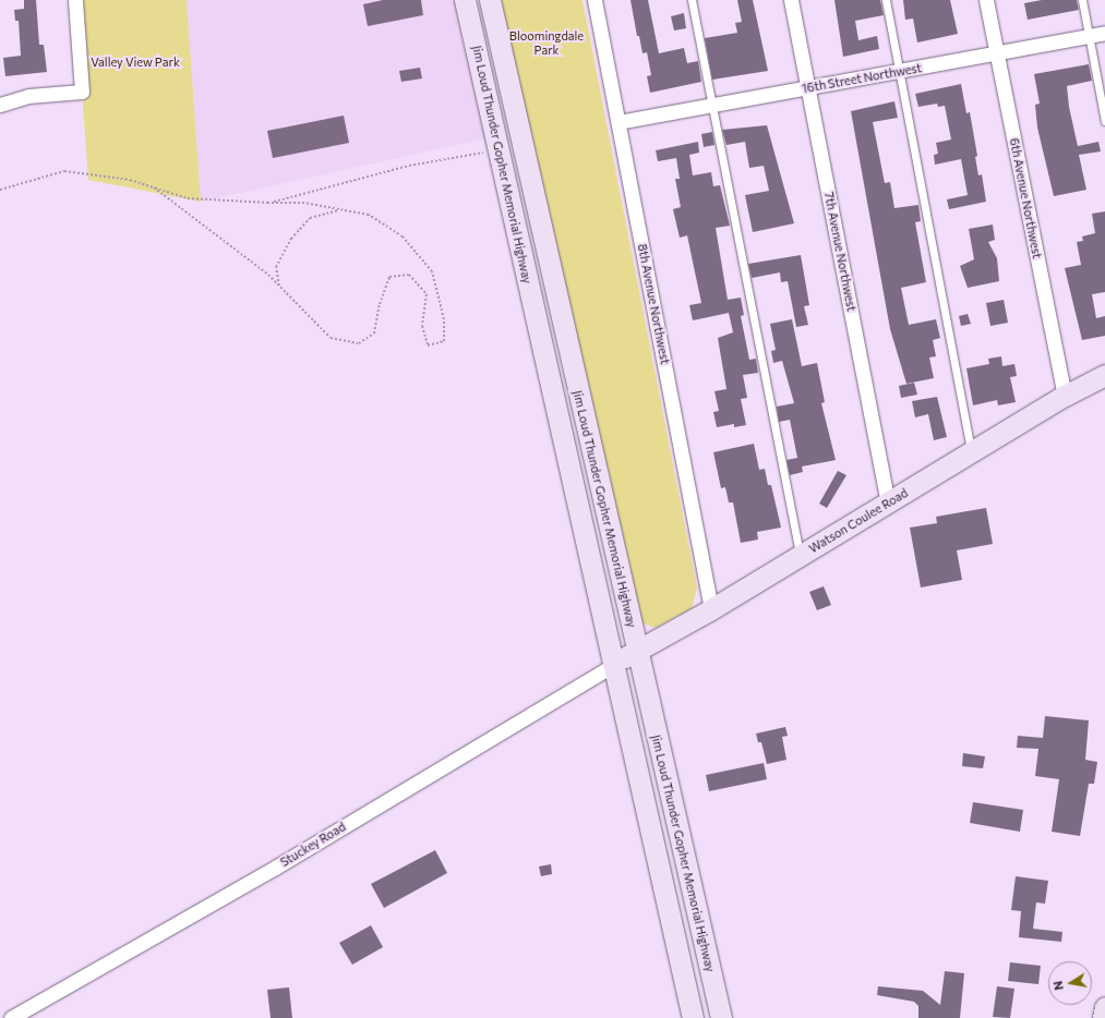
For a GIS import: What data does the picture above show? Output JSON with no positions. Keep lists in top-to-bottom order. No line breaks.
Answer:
{"streets":{"main road":["Jim Loud Thunder Gopher Memorial Highway","Watson Coulee Road"],"street":["16th Street Northwest","6th Avenue Northwest","7th Avenue Northwest","8th Avenue Northwest","Stuckey Road"]},"crossings":[["16th Street Northwest","6th Avenue Northwest"],["16th Street Northwest","7th Avenue Northwest"],["16th Street Northwest","8th Avenue Northwest"],["Jim Loud Thunder Gopher Memorial Highway","Watson Coulee Road"],["Jim Loud Thunder Gopher Memorial Highway","Stuckey Road"],["6th Avenue Northwest","Watson Coulee Road"],["7th Avenue Northwest","Watson Coulee Road"],["8th Avenue Northwest","Watson Coulee Road"],["Watson Coulee Road","Stuckey Road"]],"parks":["Bloomingdale Park","Valley View Park"],"north":"left"}
